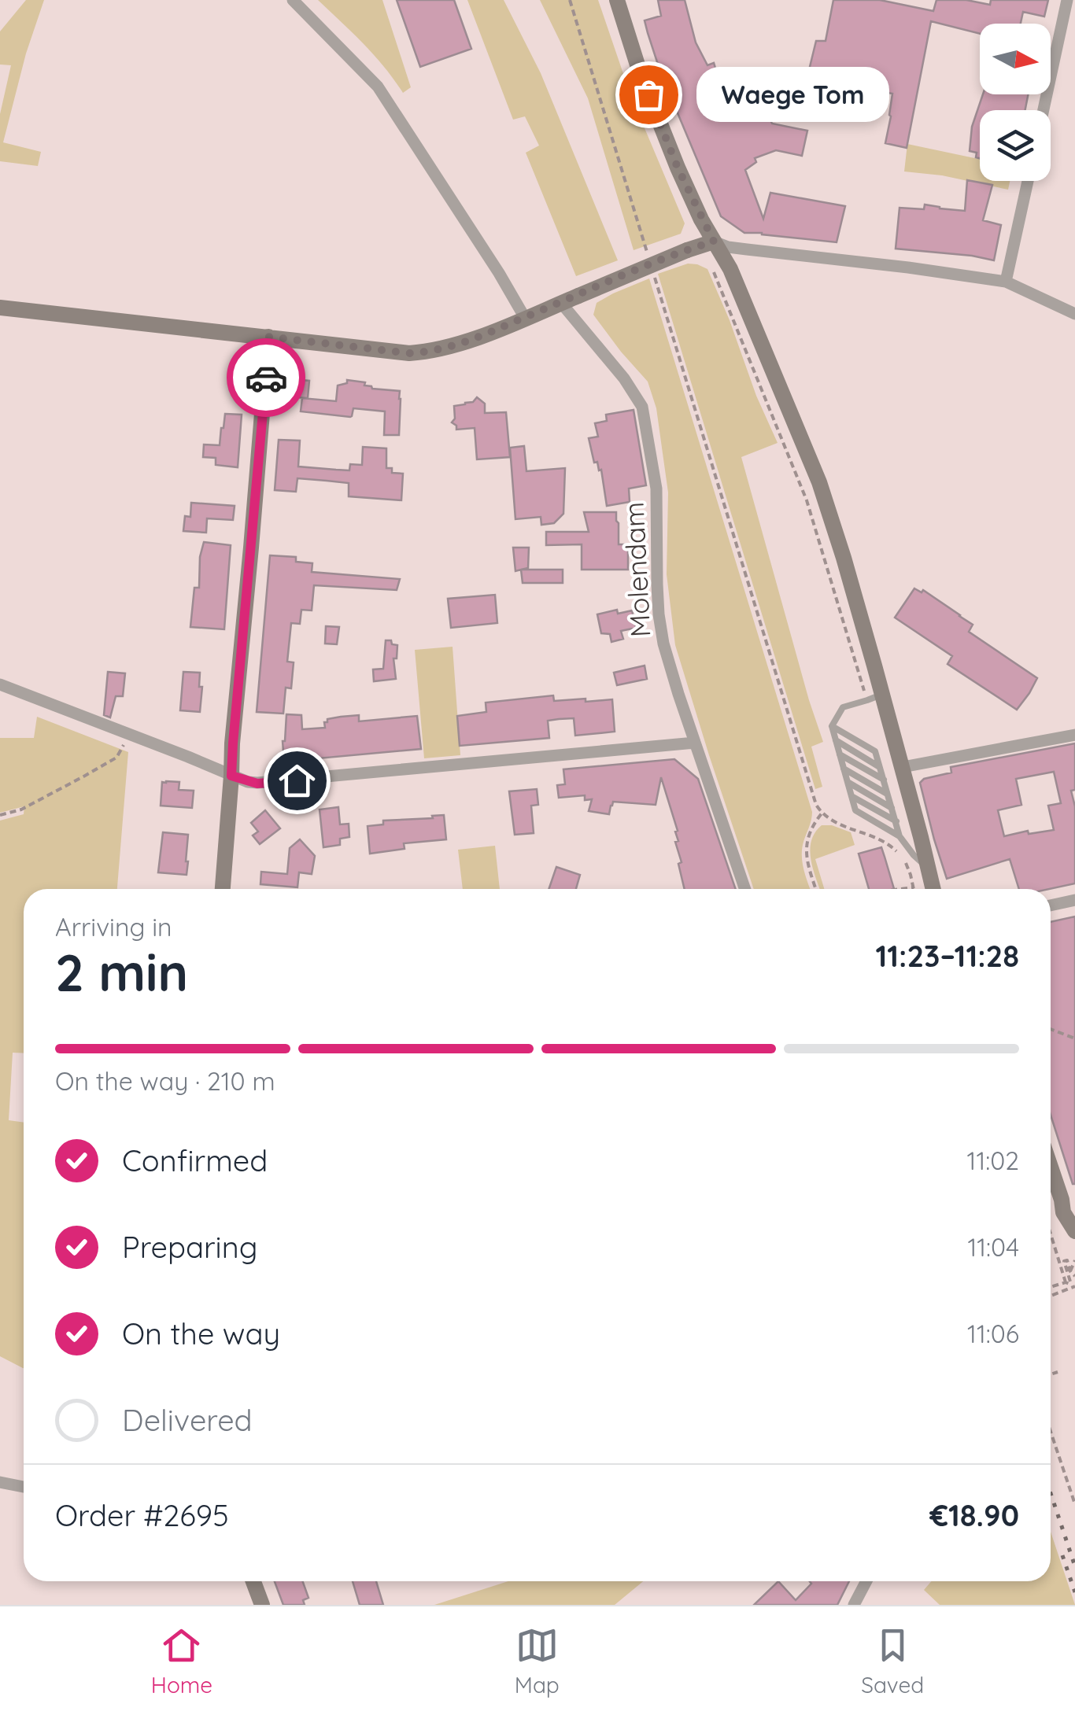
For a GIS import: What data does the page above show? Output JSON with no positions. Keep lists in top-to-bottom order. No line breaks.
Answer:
{"streets":{"street":["Molendam"]},"places":["Waege Tom"],"north":"right","page":{"bubble":"Waege Tom","heading":["2 min","Arriving in","11:23–11:28"],"panel":["Order #2695","€18.90"],"bar":"On the way · 210 m","list":[["Confirmed","11:02"],["Preparing","11:04"],["On the way","11:06"],"Delivered"],"tabs":["Home","Map","Saved"]}}
